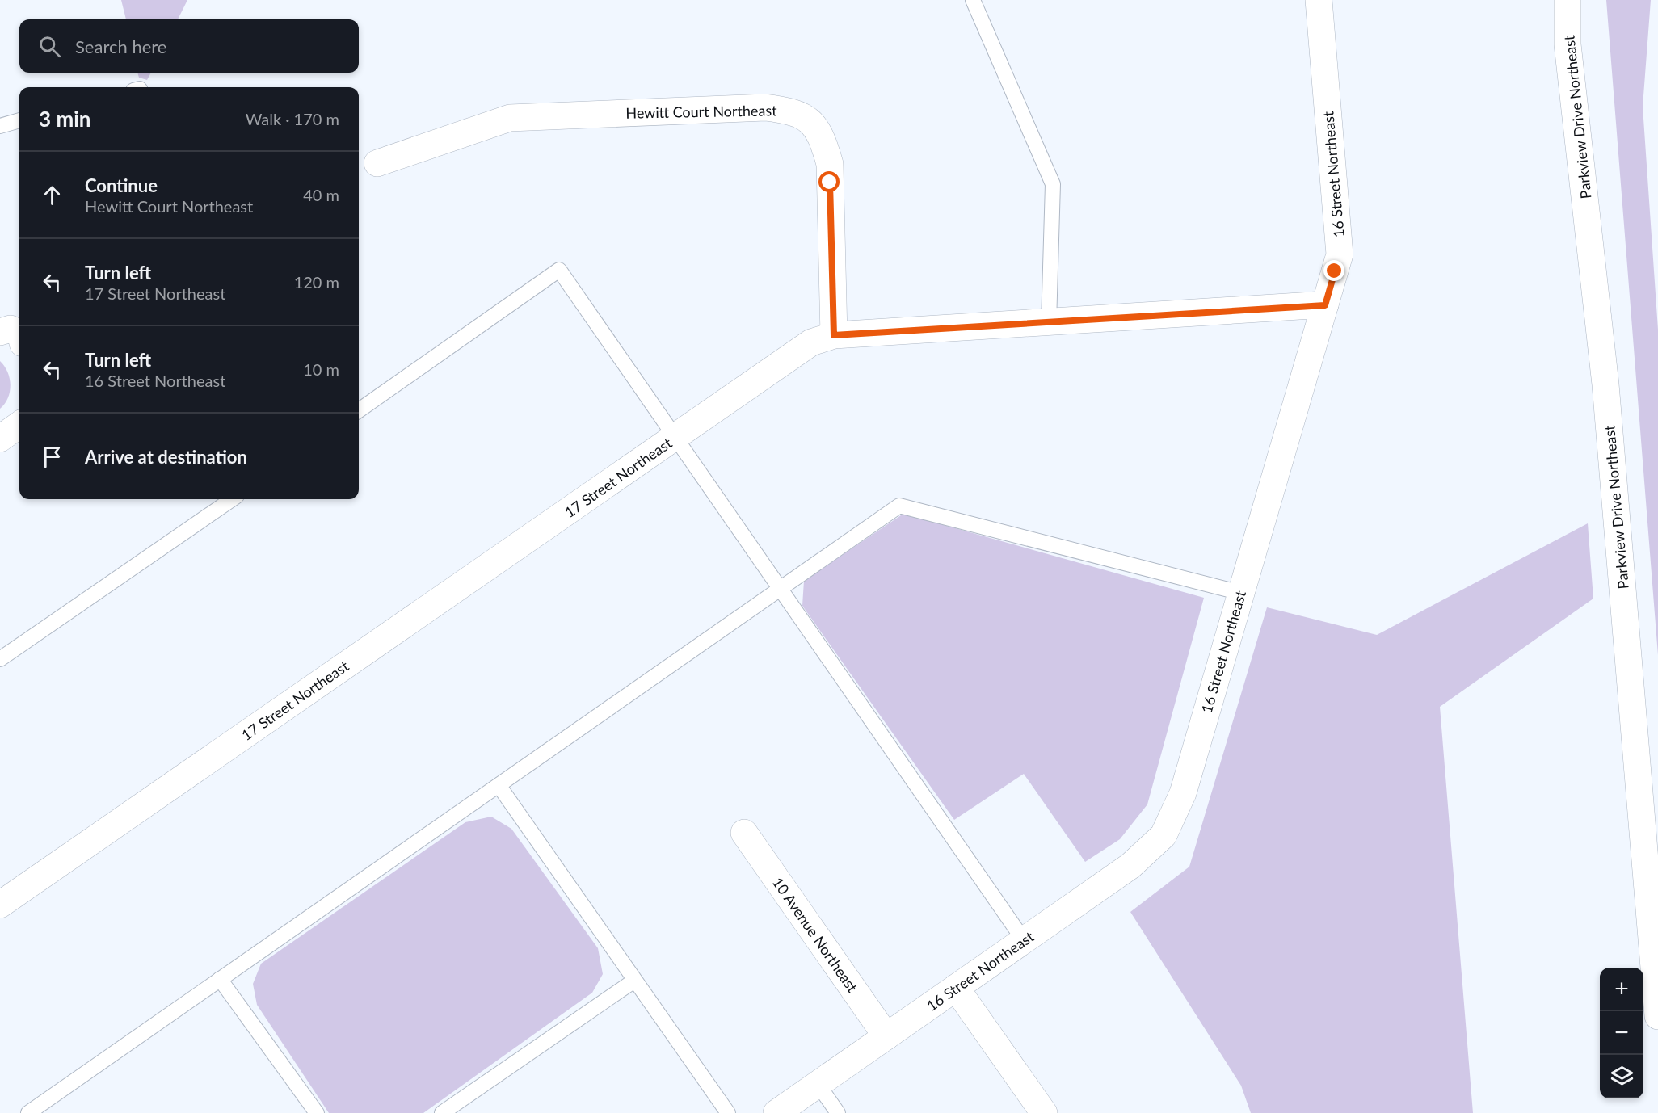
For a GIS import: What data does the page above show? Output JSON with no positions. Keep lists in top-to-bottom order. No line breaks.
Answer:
{"streets":{"street":["Hewitt Court Northeast","Parkview Drive Northeast","16 Street Northeast","17 Street Northeast","10 Avenue Northeast"]},"crossings":[["Hewitt Court Northeast","17 Street Northeast"],["16 Street Northeast","17 Street Northeast"],["16 Street Northeast","10 Avenue Northeast"]],"page":{"search":"Search here","heading":["3 min","Walk · 170 m"],"list":[["Continue","Hewitt Court Northeast","40 m"],["Turn left","17 Street Northeast","120 m"],["Turn left","16 Street Northeast","10 m"],"Arrive at destination"],"map_buttons":["+","−"]}}
